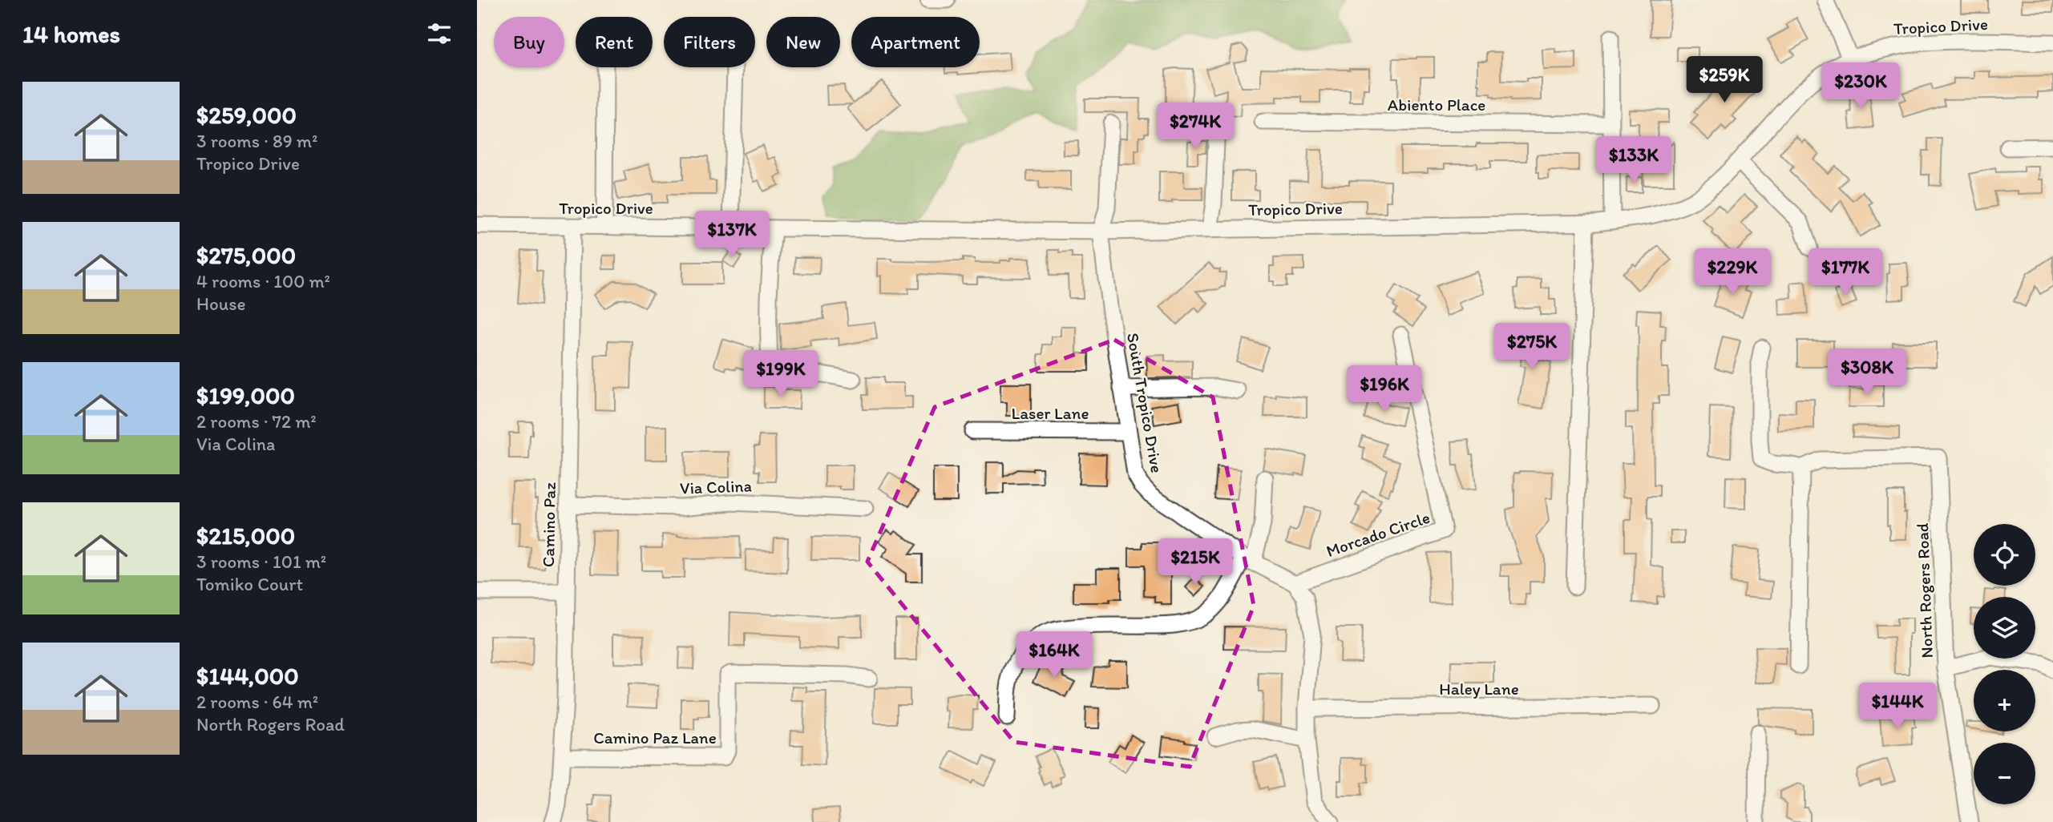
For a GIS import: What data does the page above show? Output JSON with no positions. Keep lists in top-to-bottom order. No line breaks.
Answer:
{"streets":{"street":["Tropico Drive","Abiento Place","South Tropico Drive","Laser Lane","Via Colina","Camino Paz","Morcado Circle","North Rogers Road","Haley Lane","Camino Paz Lane"]},"crossings":[["Tropico Drive","South Tropico Drive"],["Tropico Drive","Camino Paz"],["South Tropico Drive","Laser Lane"],["South Tropico Drive","Morcado Circle"],["Via Colina","Camino Paz"],["Camino Paz","Camino Paz Lane"]],"page":{"heading":"14 homes","chip":["Buy","Rent","Filters","New","Apartment"],"price":["$259K","$230K","$274K","$133K","$137K","$229K","$177K","$275K","$308K","$199K","$196K","$215K","$164K","$144K"],"list":[{"name":"$259,000","note":"3 rooms · 89 m² · Tropico Drive"},{"name":"$275,000","note":"4 rooms · 100 m² · House"},{"name":"$199,000","note":"2 rooms · 72 m² · Via Colina"},{"name":"$215,000","note":"3 rooms · 101 m² · Tomiko Court"},{"name":"$144,000","note":"2 rooms · 64 m² · North Rogers Road"}],"map_buttons":["+","−"]}}
